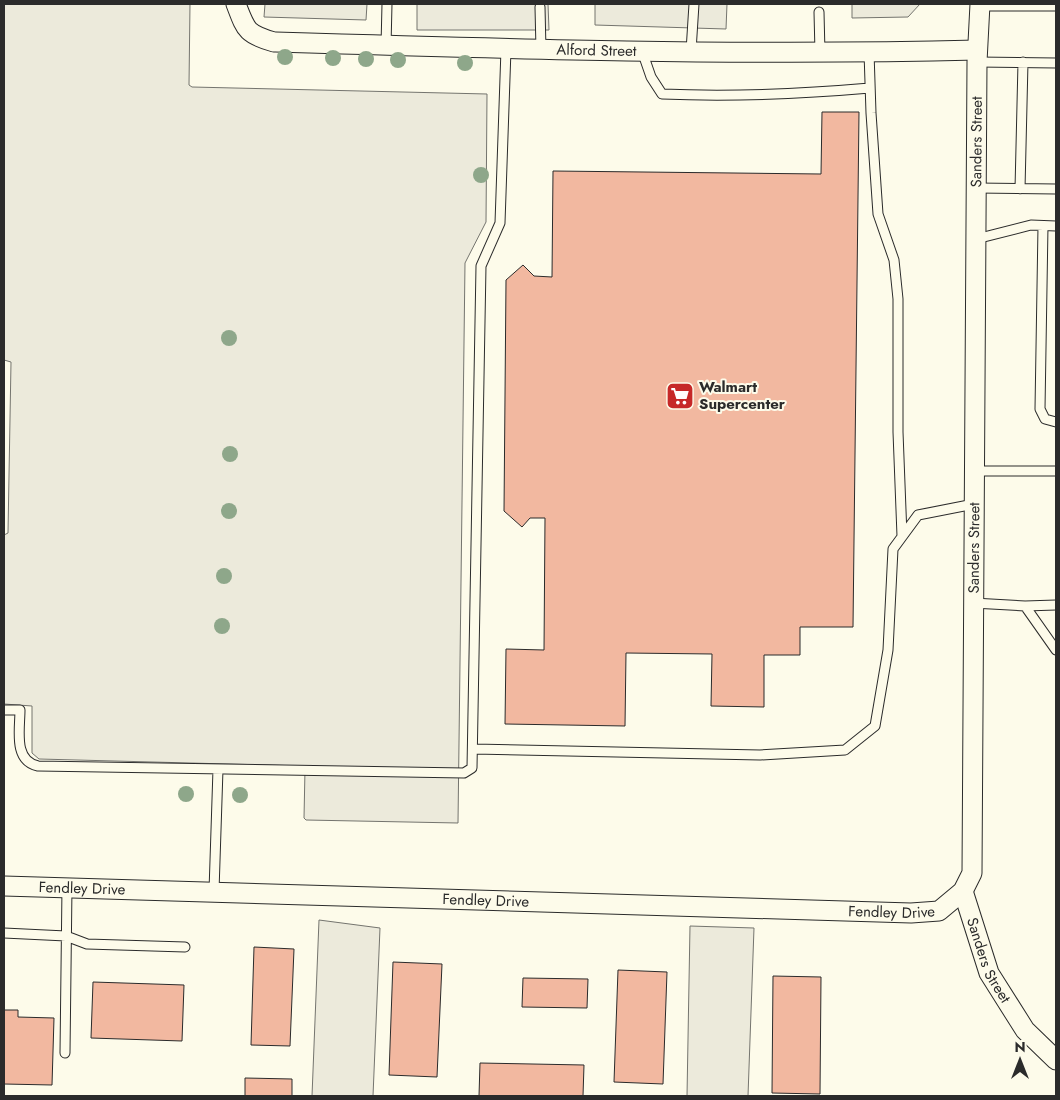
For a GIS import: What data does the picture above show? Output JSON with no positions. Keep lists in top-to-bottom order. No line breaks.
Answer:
{"streets":{"street":["Alford Street","Sanders Street","Fendley Drive"]},"crossings":[["Alford Street","Sanders Street"],["Sanders Street","Fendley Drive"]],"places":{"supermarket":["Walmart Supercenter"]},"north":"top"}
